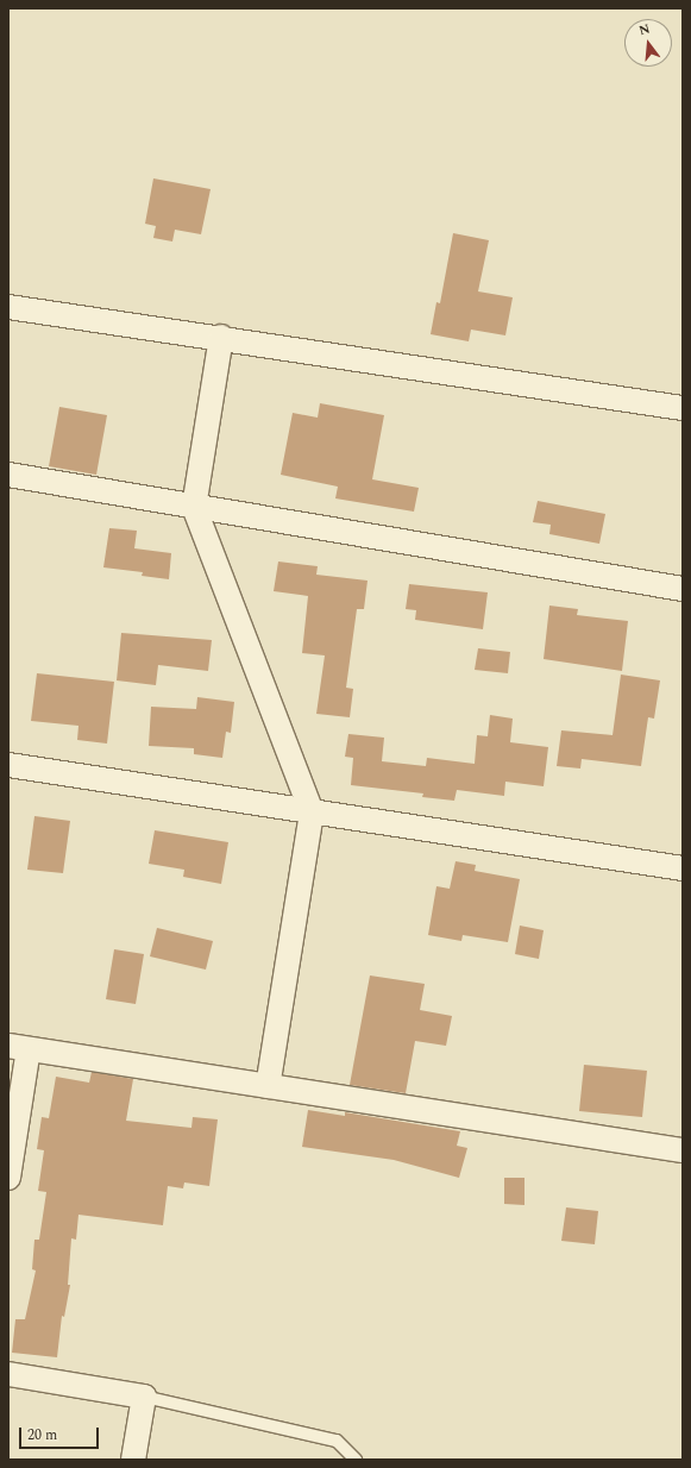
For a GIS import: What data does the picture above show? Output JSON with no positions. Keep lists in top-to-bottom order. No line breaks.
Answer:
{"scale_bar":"20 m","north":"top"}
